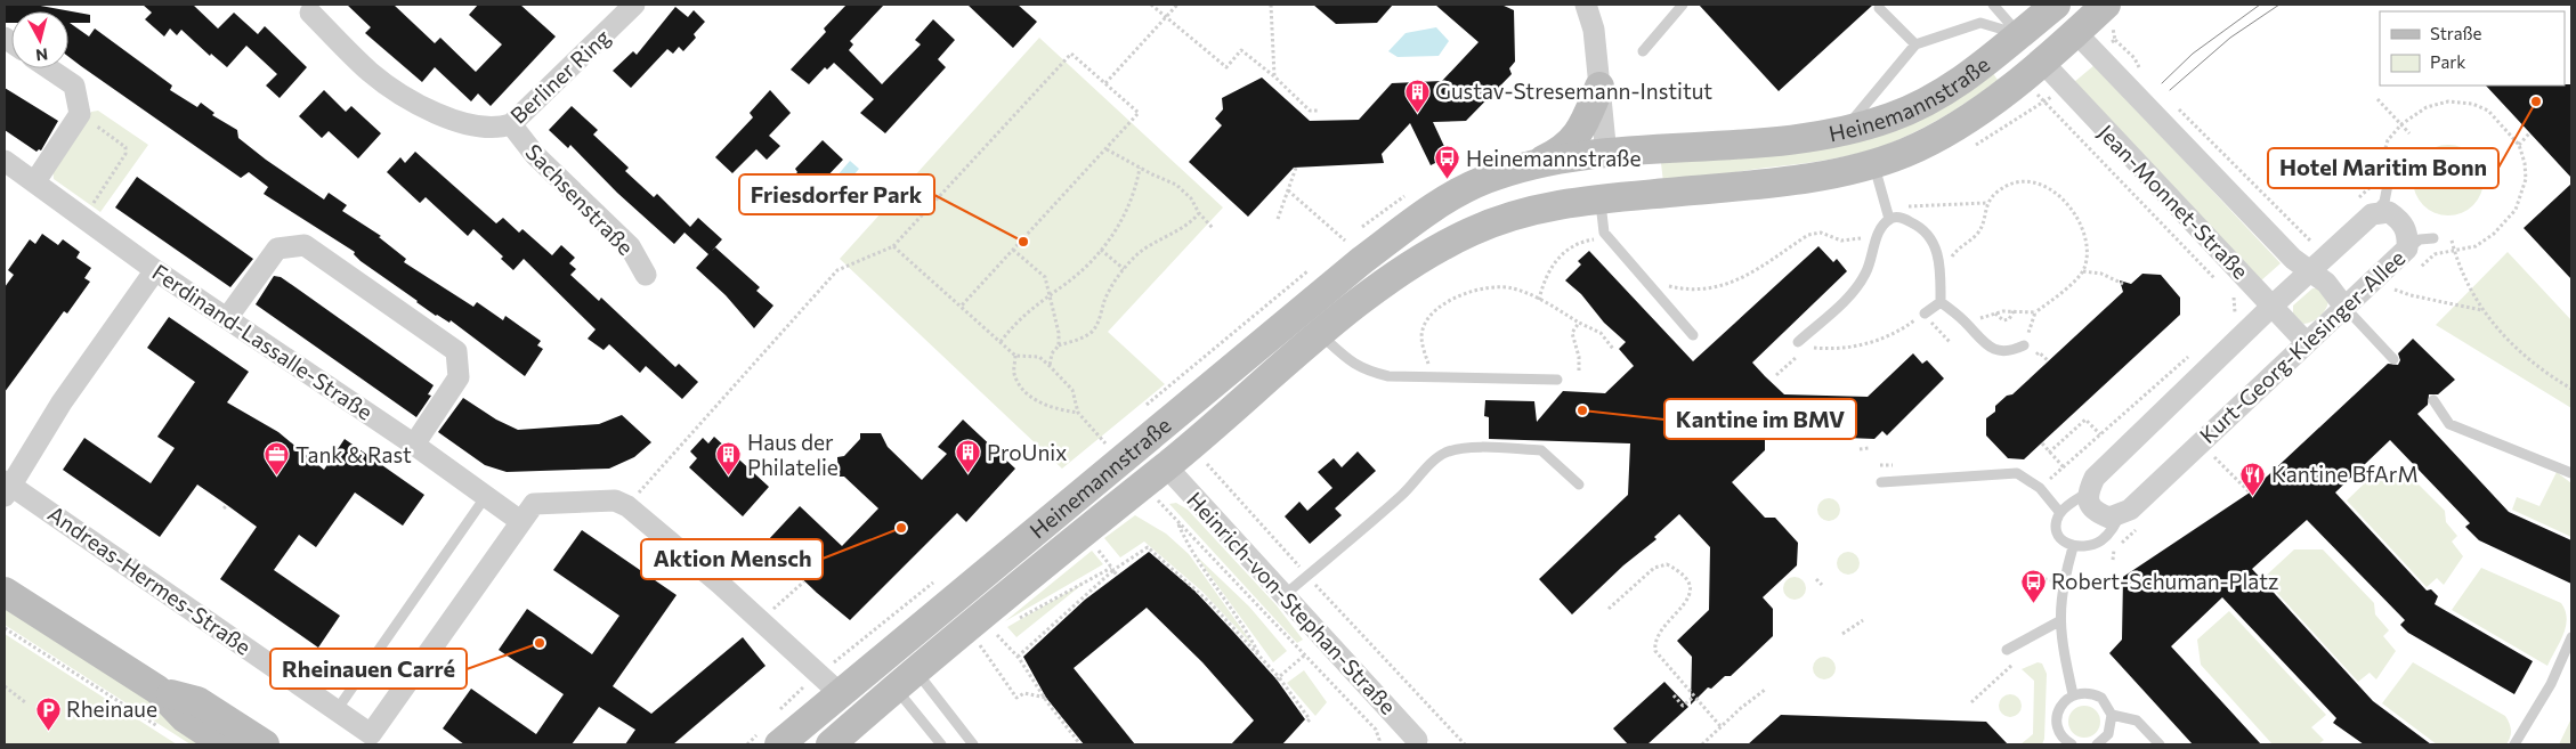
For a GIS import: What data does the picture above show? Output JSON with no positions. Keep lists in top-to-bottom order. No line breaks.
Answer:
{"streets":{"main road":["Heinemannstraße"],"street":["Berliner Ring","Sachsenstraße","Jean-Monnet-Straße","Ferdinand-Lassalle-Straße","Kurt-Georg-Kiesinger-Allee","Andreas-Hermes-Straße","Heinrich-von-Stephan-Straße"]},"crossings":[["Berliner Ring","Sachsenstraße"],["Heinemannstraße","Jean-Monnet-Straße"],["Heinemannstraße","Heinrich-von-Stephan-Straße"],["Jean-Monnet-Straße","Kurt-Georg-Kiesinger-Allee"],["Ferdinand-Lassalle-Straße","Andreas-Hermes-Straße"]],"places":{"other":["Hotel Maritim Bonn","Friesdorfer Park","Kantine im BMV","Aktion Mensch","Rheinauen Carré"],"building":["Gustav-Stresemann-Institut","ProUnix","Haus der Philatelie"],"bus stop":["Heinemannstraße","Robert-Schuman-Platz"],"office":["Tank & Rast"],"restaurant":["Kantine BfArM"],"parking":["Rheinaue"]},"legend":["Straße","Park"],"north":"bottom"}
